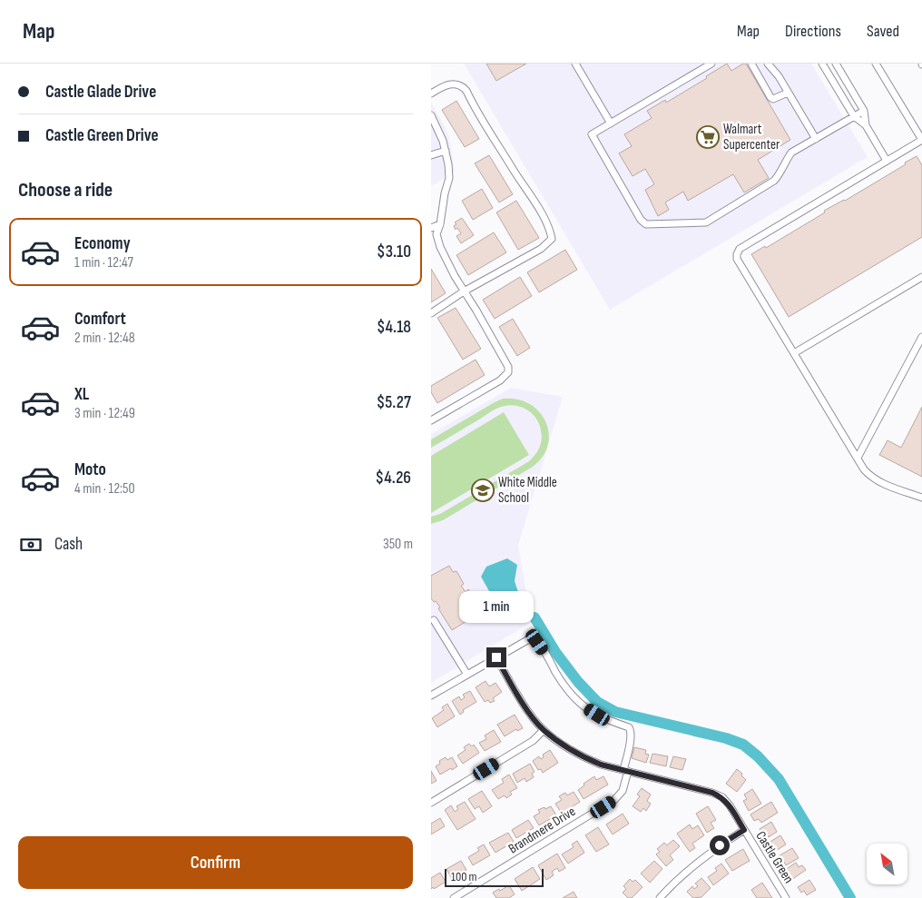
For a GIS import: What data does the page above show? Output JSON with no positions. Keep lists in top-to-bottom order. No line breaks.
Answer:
{"streets":{"street":["Brandmere Drive","Castle Green"]},"crossings":[["Brandmere Drive","Castle Green"]],"places":{"supermarket":["Walmart Supercenter"],"school or university":["White Middle School"]},"scale_bar":"100 m","north":"top left","page":{"header":"Map","nav":["Map","Directions","Saved"],"banner":["Castle Glade Drive","Castle Green Drive"],"heading":"Choose a ride","list":[{"name":"Economy","note":"1 min · 12:47","value":"$3.10"},{"name":"Comfort","note":"2 min · 12:48","value":"$4.18"},{"name":"XL","note":"3 min · 12:49","value":"$5.27"},{"name":"Moto","note":"4 min · 12:50","value":"$4.26"}],"pay":["Cash","350 m"],"bubble":"1 min","buttons":"Confirm","scale":"100 m"}}
